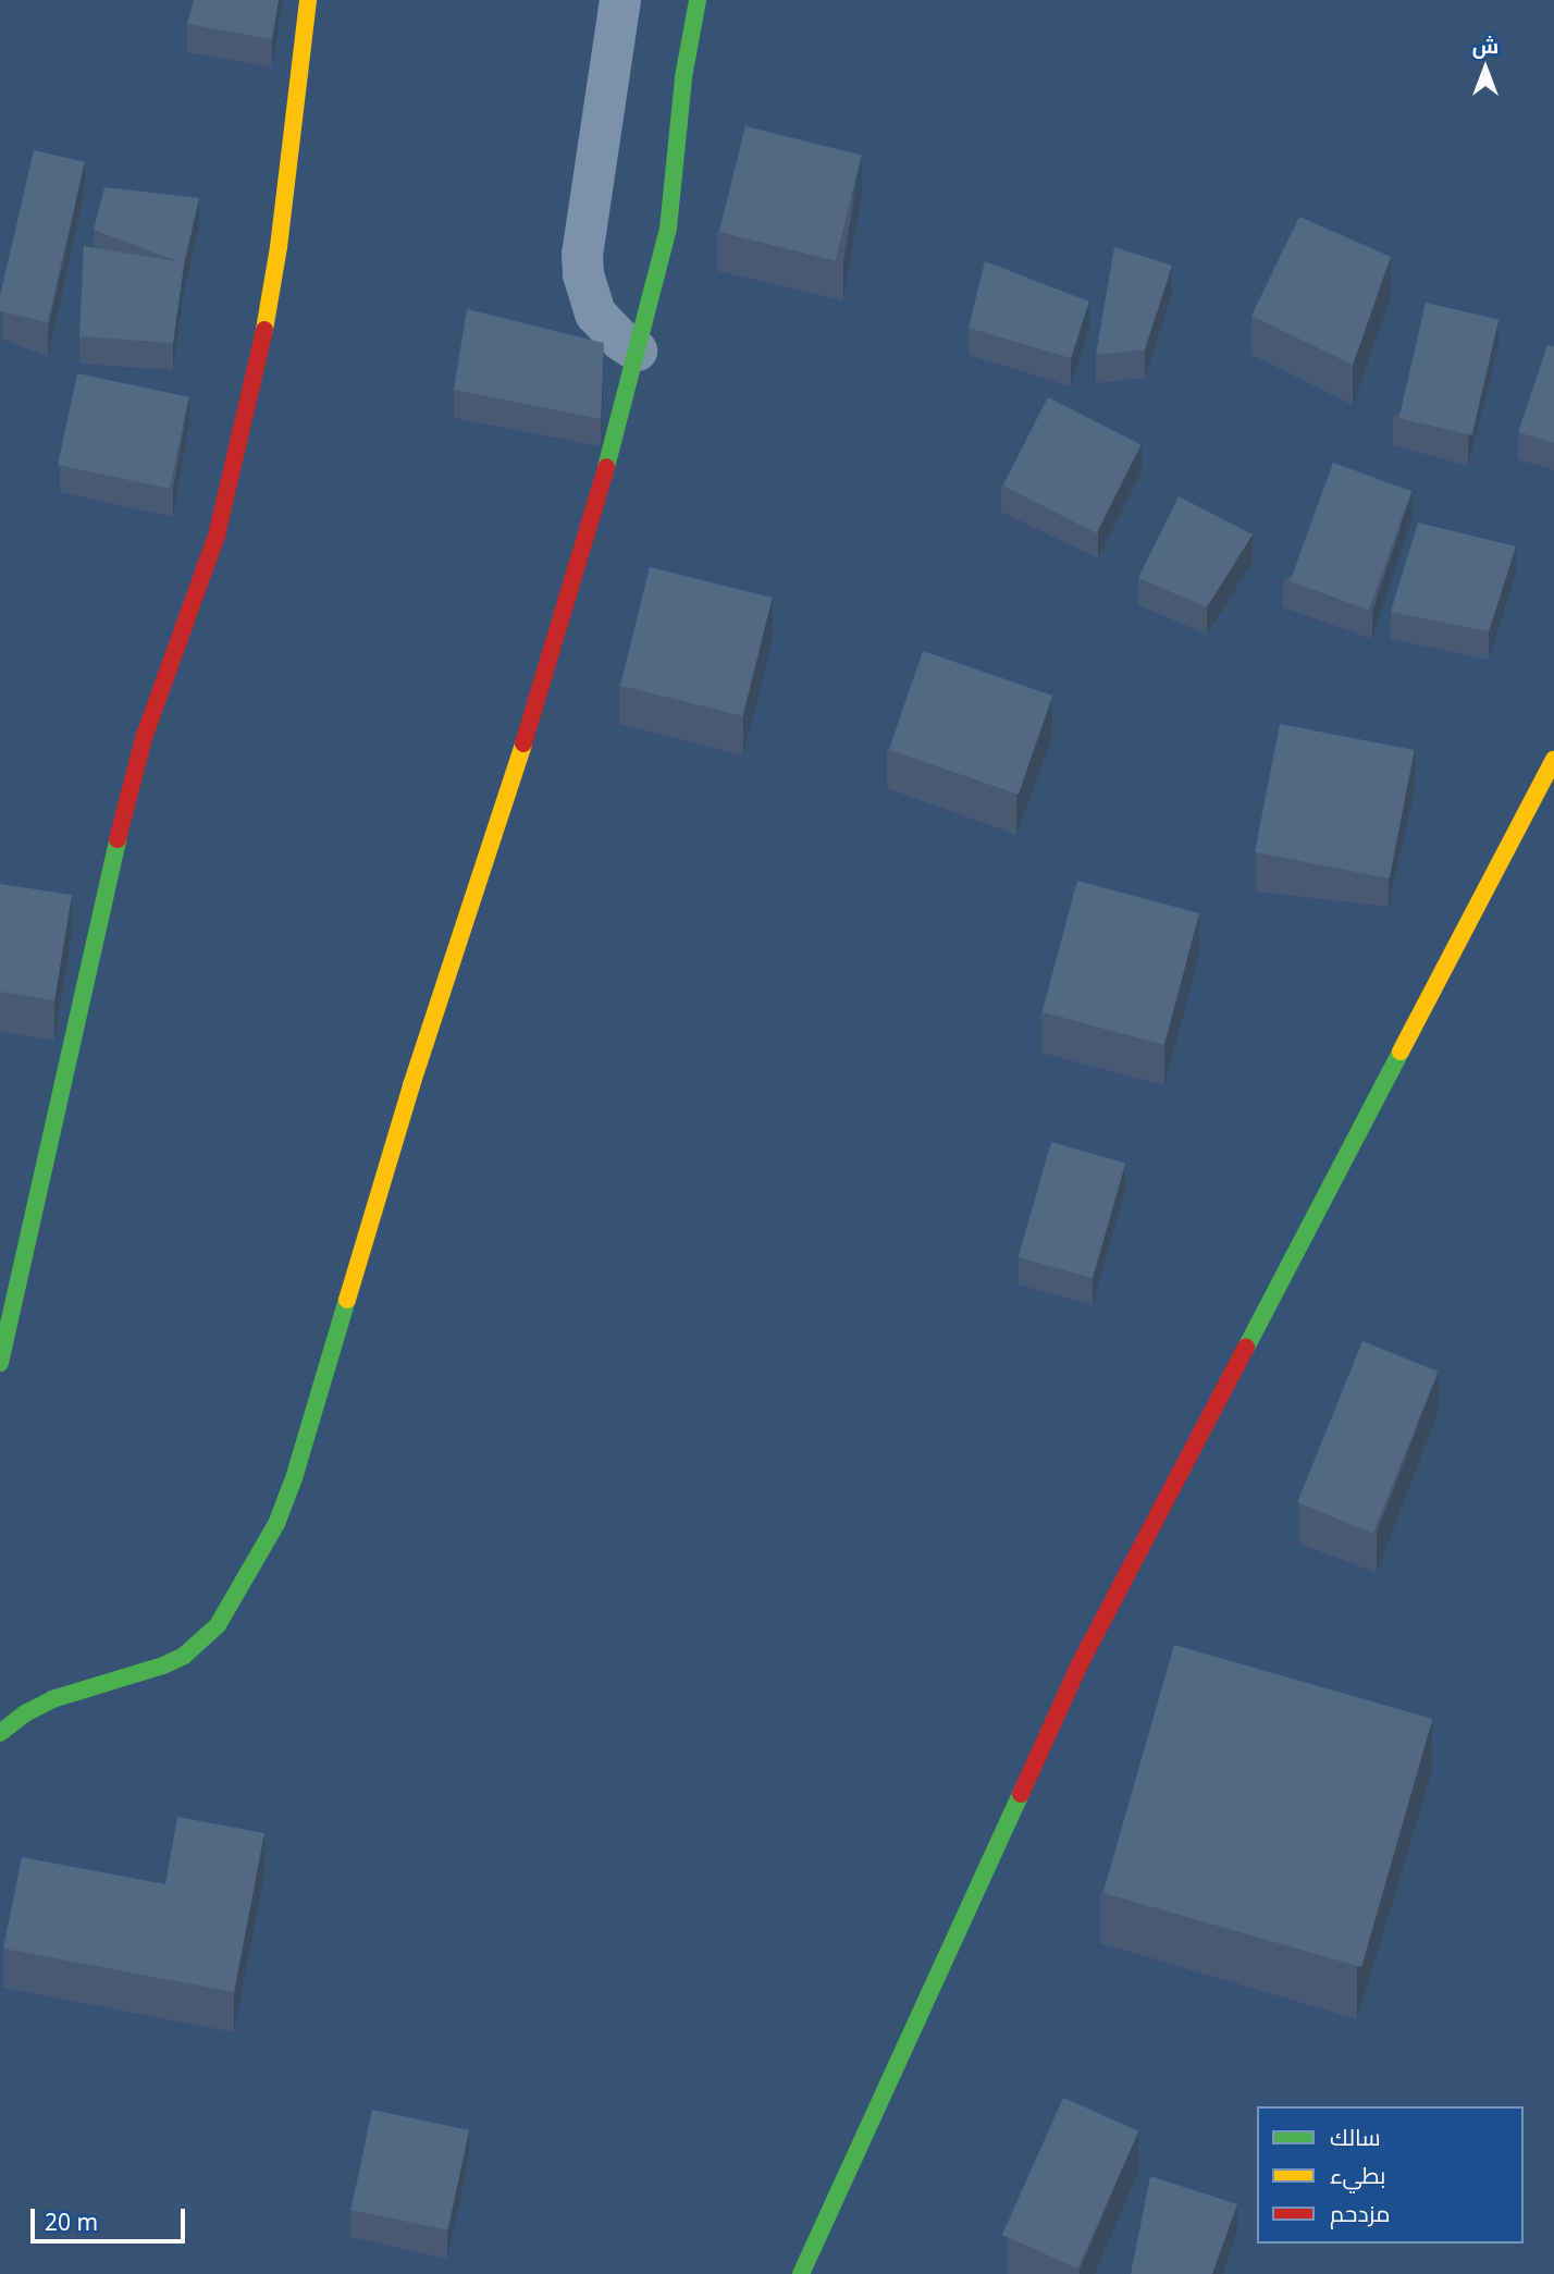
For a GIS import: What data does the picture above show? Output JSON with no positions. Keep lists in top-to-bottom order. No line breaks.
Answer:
{"legend":["سالك","بطيء","مزدحم"],"scale_bar":"20 m","north":"top"}
